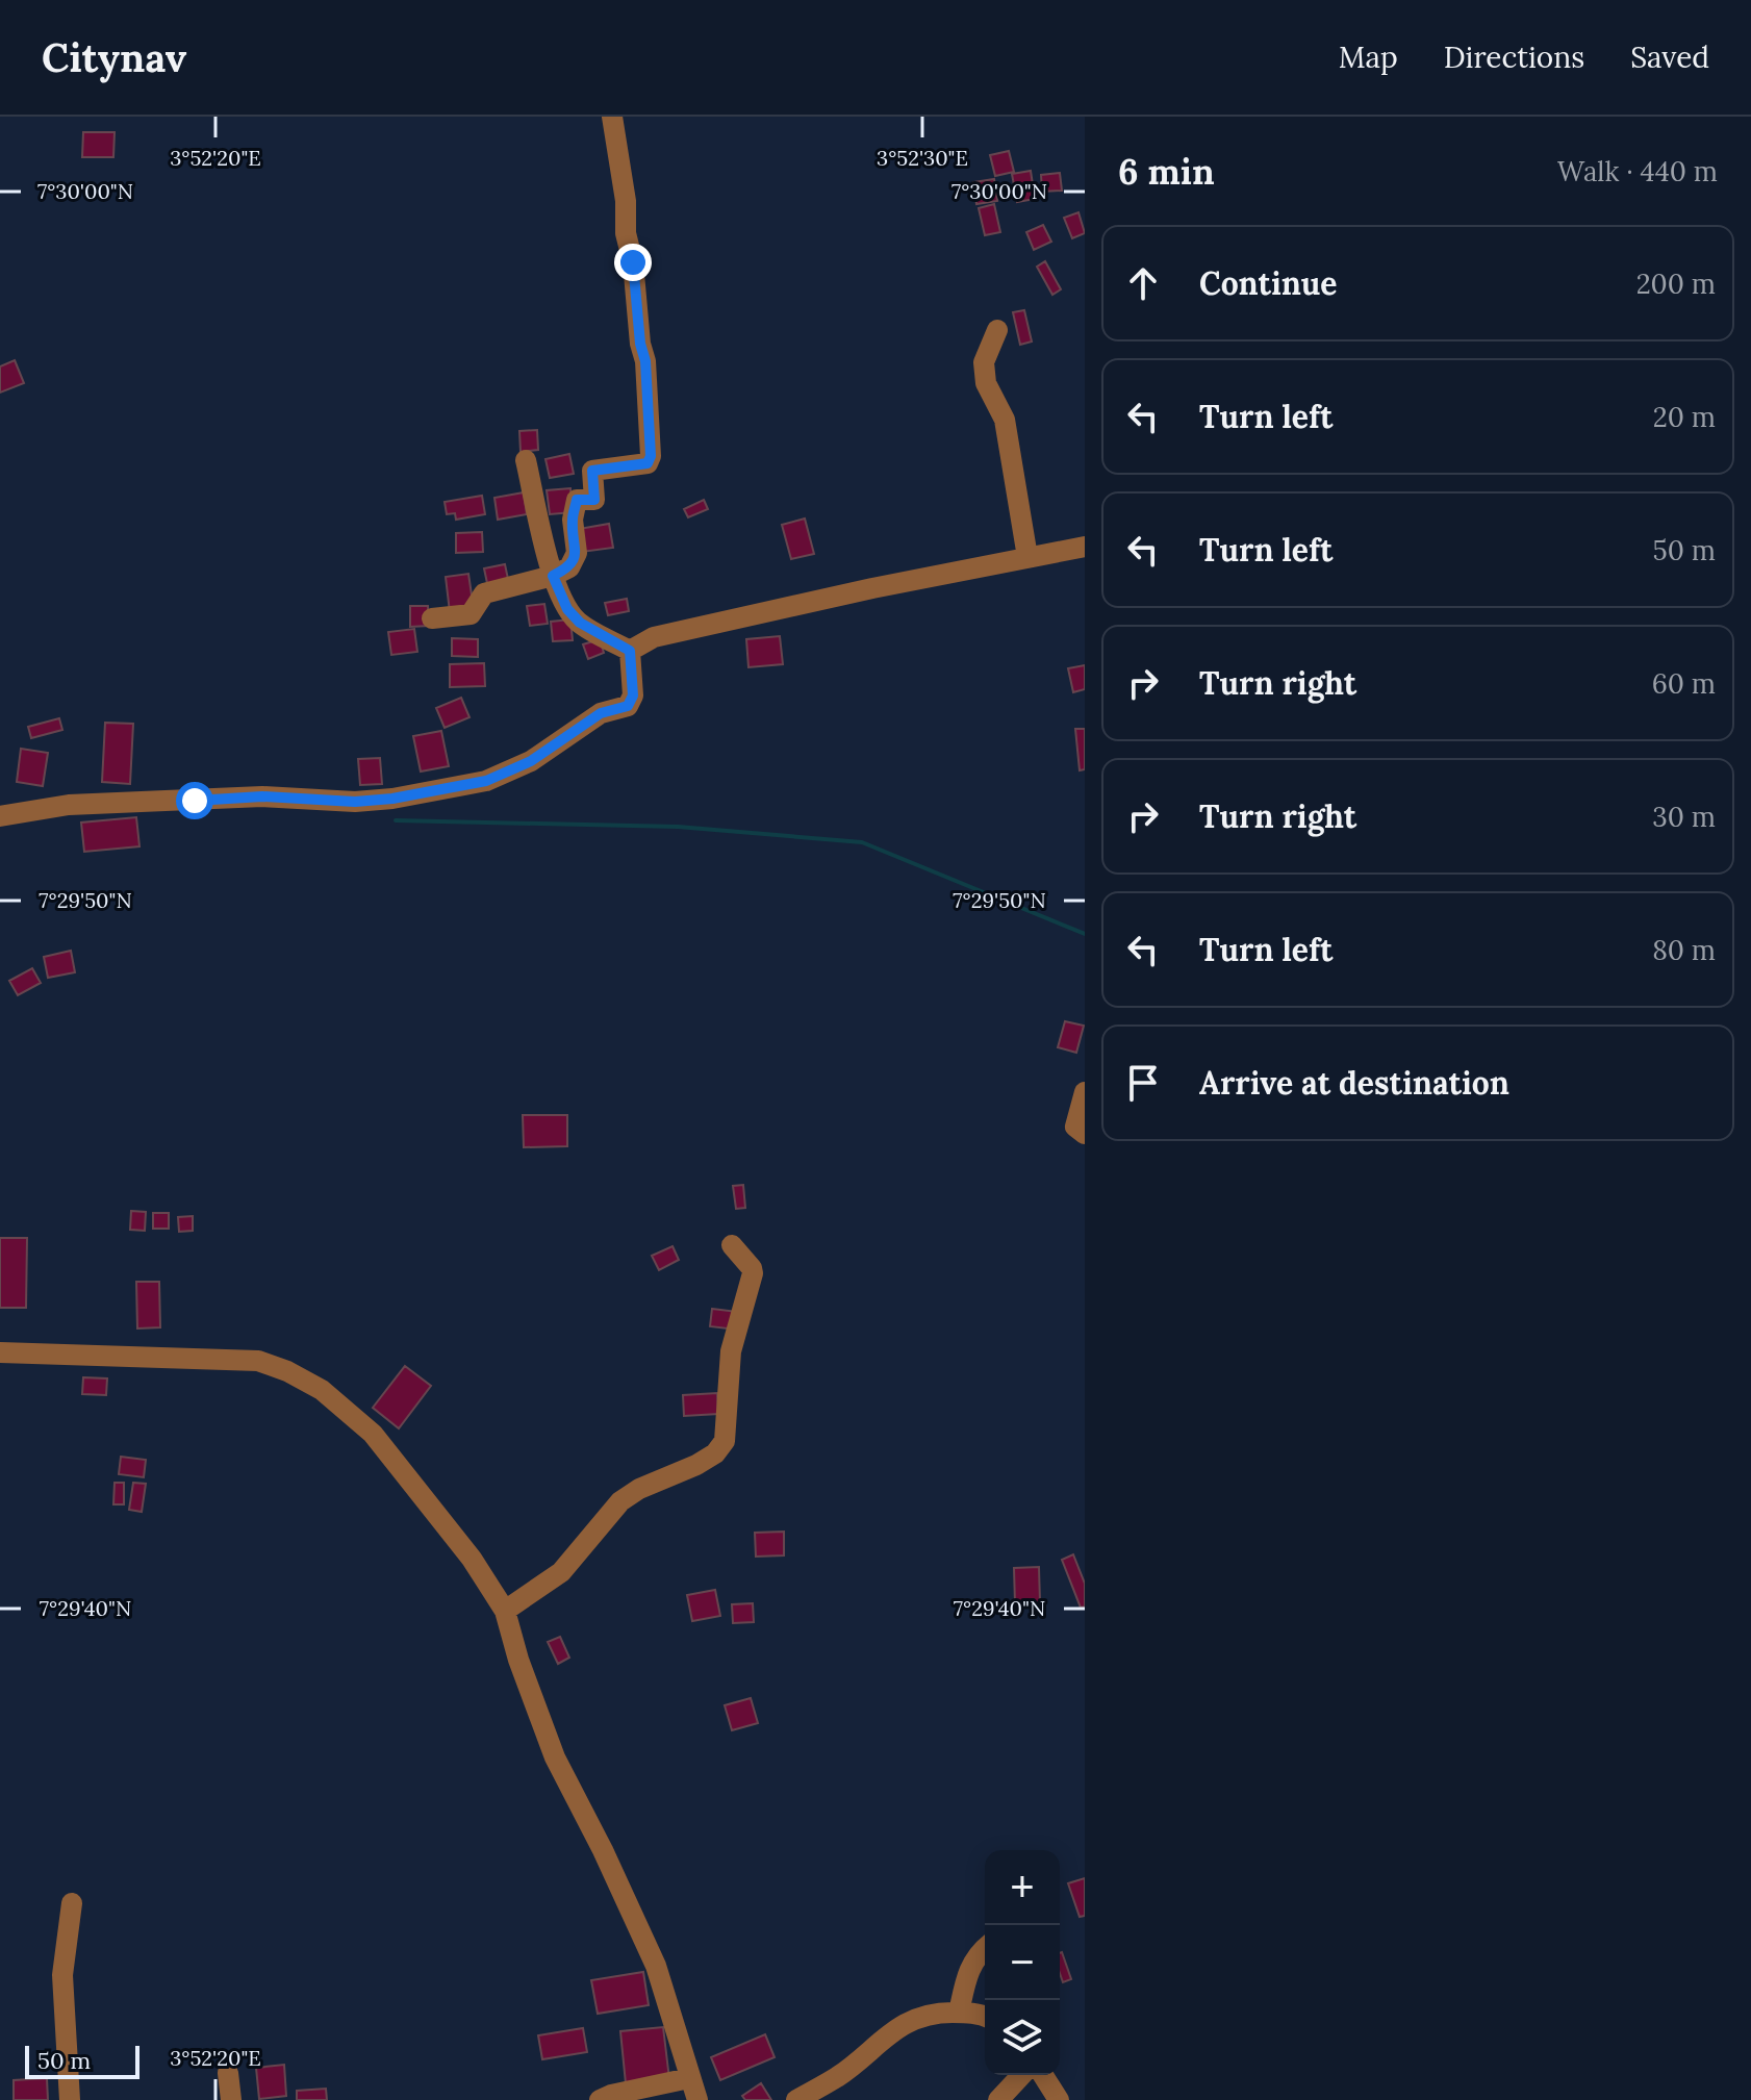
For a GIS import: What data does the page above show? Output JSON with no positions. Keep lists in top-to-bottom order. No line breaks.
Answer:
{"scale_bar":"50 m","page":{"header":"Citynav","nav":["Map","Directions","Saved"],"heading":["6 min","Walk · 440 m"],"list":[["Continue","200 m"],["Turn left","20 m"],["Turn left","50 m"],["Turn right","60 m"],["Turn right","30 m"],["Turn left","80 m"],"Arrive at destination"],"map_buttons":["+","−"],"scale":"50 m"},"coordinates":["3°52'20\"E","3°52'30\"E","7°30'00\"N","7°29'50\"N","7°29'40\"N"]}
